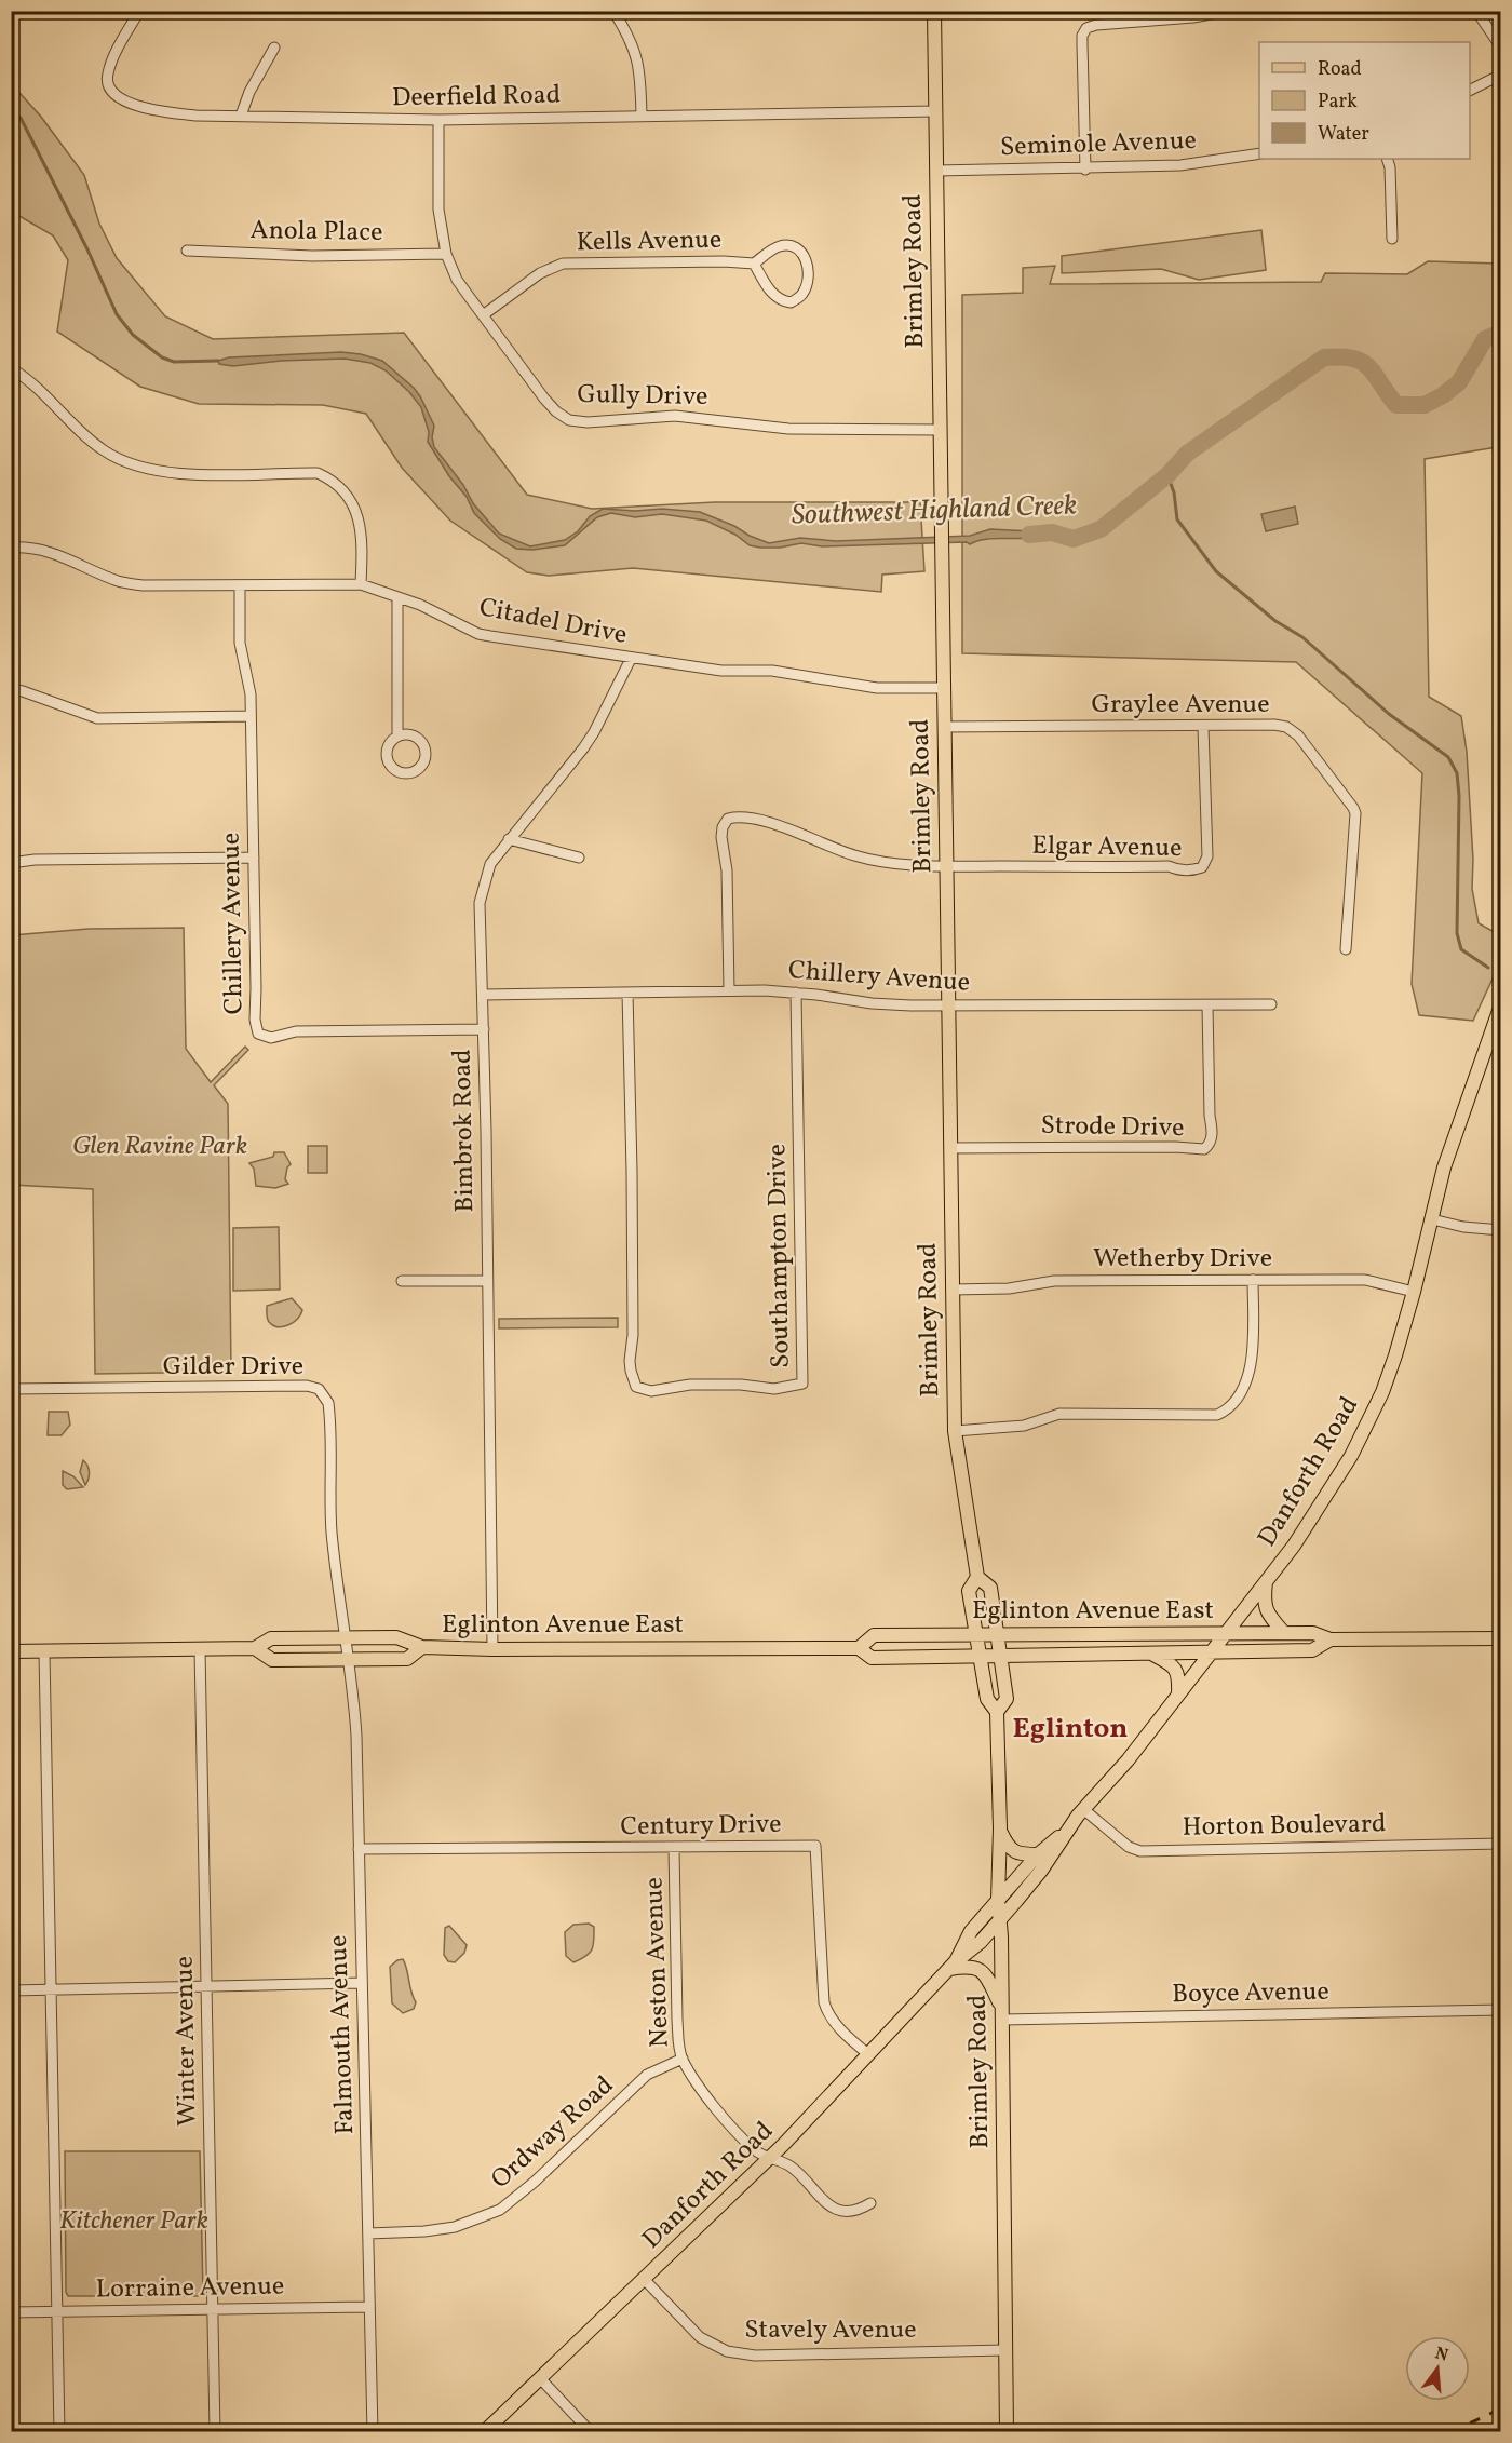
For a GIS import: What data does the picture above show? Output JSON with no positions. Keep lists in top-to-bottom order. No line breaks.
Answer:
{"streets":{"main road":["Brimley Road","Danforth Road","Eglinton Avenue East"],"street":["Deerfield Road","Seminole Avenue","Anola Place","Kells Avenue","Gully Drive","Citadel Drive","Graylee Avenue","Elgar Avenue","Chillery Avenue","Strode Drive","Bimbrok Road","Southampton Drive","Wetherby Drive","Gilder Drive","Century Drive","Horton Boulevard","Neston Avenue","Boyce Avenue","Falmouth Avenue","Winter Avenue","Ordway Road","Lorraine Avenue","Stavely Avenue"]},"crossings":[["Deerfield Road","Brimley Road"],["Deerfield Road","Gully Drive"],["Seminole Avenue","Brimley Road"],["Anola Place","Gully Drive"],["Kells Avenue","Gully Drive"],["Brimley Road","Gully Drive"],["Brimley Road","Citadel Drive"],["Brimley Road","Graylee Avenue"],["Brimley Road","Elgar Avenue"],["Brimley Road","Chillery Avenue"],["Brimley Road","Strode Drive"],["Brimley Road","Wetherby Drive"],["Brimley Road","Danforth Road"],["Brimley Road","Eglinton Avenue East"],["Brimley Road","Boyce Avenue"],["Brimley Road","Stavely Avenue"],["Citadel Drive","Chillery Avenue"],["Citadel Drive","Bimbrok Road"],["Graylee Avenue","Elgar Avenue"],["Chillery Avenue","Strode Drive"],["Chillery Avenue","Bimbrok Road"],["Chillery Avenue","Southampton Drive"],["Bimbrok Road","Eglinton Avenue East"],["Wetherby Drive","Danforth Road"],["Gilder Drive","Eglinton Avenue East"],["Gilder Drive","Falmouth Avenue"],["Danforth Road","Eglinton Avenue East"],["Danforth Road","Century Drive"],["Danforth Road","Horton Boulevard"],["Danforth Road","Neston Avenue"],["Danforth Road","Stavely Avenue"],["Eglinton Avenue East","Falmouth Avenue"],["Eglinton Avenue East","Winter Avenue"],["Century Drive","Neston Avenue"],["Century Drive","Falmouth Avenue"],["Neston Avenue","Ordway Road"],["Falmouth Avenue","Ordway Road"],["Falmouth Avenue","Lorraine Avenue"],["Winter Avenue","Lorraine Avenue"]],"districts":["Eglinton"],"water":["Southwest Highland Creek"],"parks":["Glen Ravine Park","Kitchener Park"],"legend":["Road","Park","Water"],"north":"top"}
